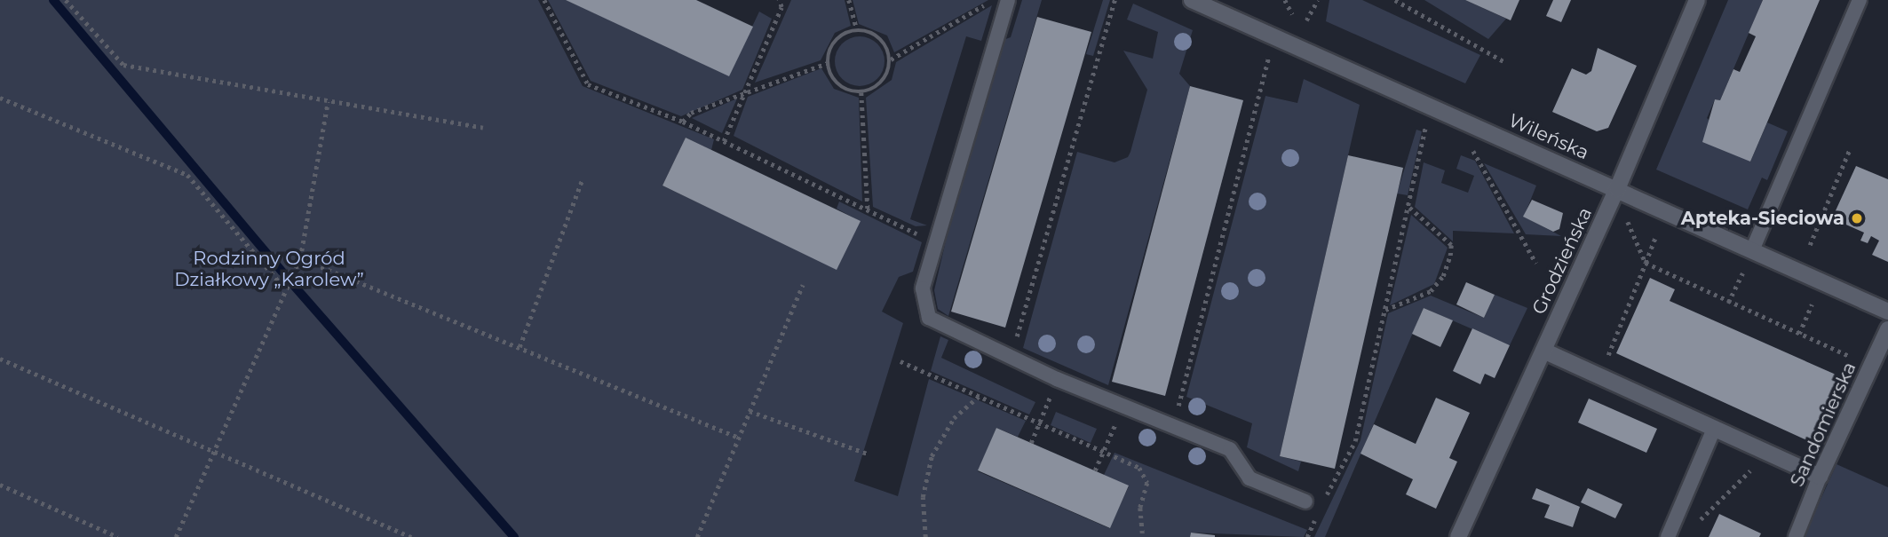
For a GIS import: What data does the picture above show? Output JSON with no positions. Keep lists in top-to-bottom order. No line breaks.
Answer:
{"streets":{"street":["Wileńska","Grodzieńska","Sandomierska"]},"crossings":[["Wileńska","Grodzieńska"]],"parks":["Rodzinny Ogród Działkowy „Karolew”"],"places":["Apteka-Sieciowa"]}
